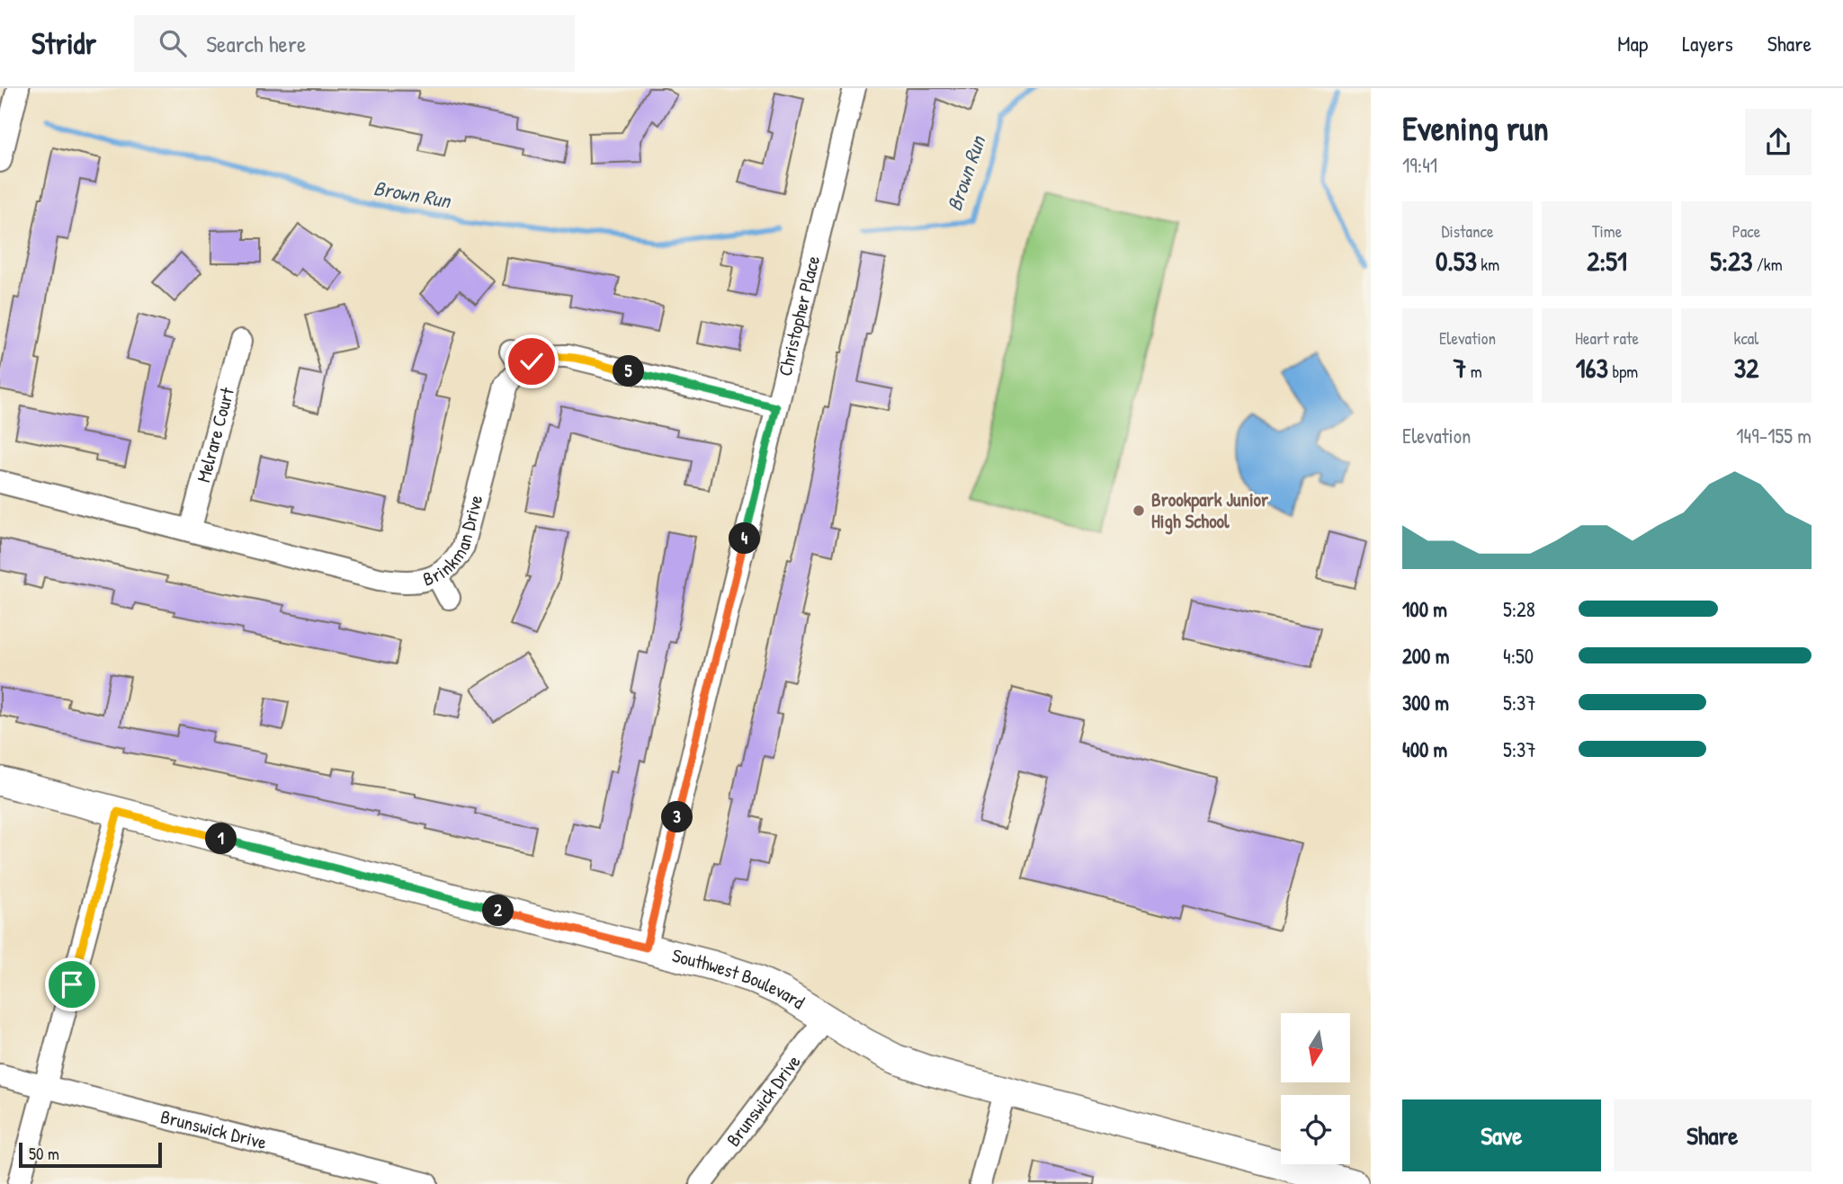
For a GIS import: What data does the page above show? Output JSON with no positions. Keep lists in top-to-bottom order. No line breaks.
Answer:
{"streets":{"street":["Christopher Place","Melrare Court","Brinkman Drive","Southwest Boulevard","Brunswick Drive"]},"crossings":[["Christopher Place","Brinkman Drive"],["Christopher Place","Southwest Boulevard"],["Melrare Court","Brinkman Drive"],["Southwest Boulevard","Brunswick Drive"]],"water":["Brown Run"],"places":["Brookpark Junior High School"],"scale_bar":"50 m","north":"bottom","page":{"header":"Stridr","search":"Search here","nav":["Map","Layers","Share"],"heading":["Evening run","19:41"],"stats":[["Distance","0.53 km"],["Time","2:51"],["Pace","5:23 /km"],["Elevation","7 m"],["Heart rate","163 bpm"],["kcal","32"]],"pins":["5","4","3","1","2"],"chart":["Elevation","149–155 m"],"list":[{"name":"100 m","note":"5:28"},{"name":"200 m","note":"4:50"},{"name":"300 m","note":"5:37"},{"name":"400 m","note":"5:37"}],"buttons":["Save","Share"],"scale":"50 m"}}
